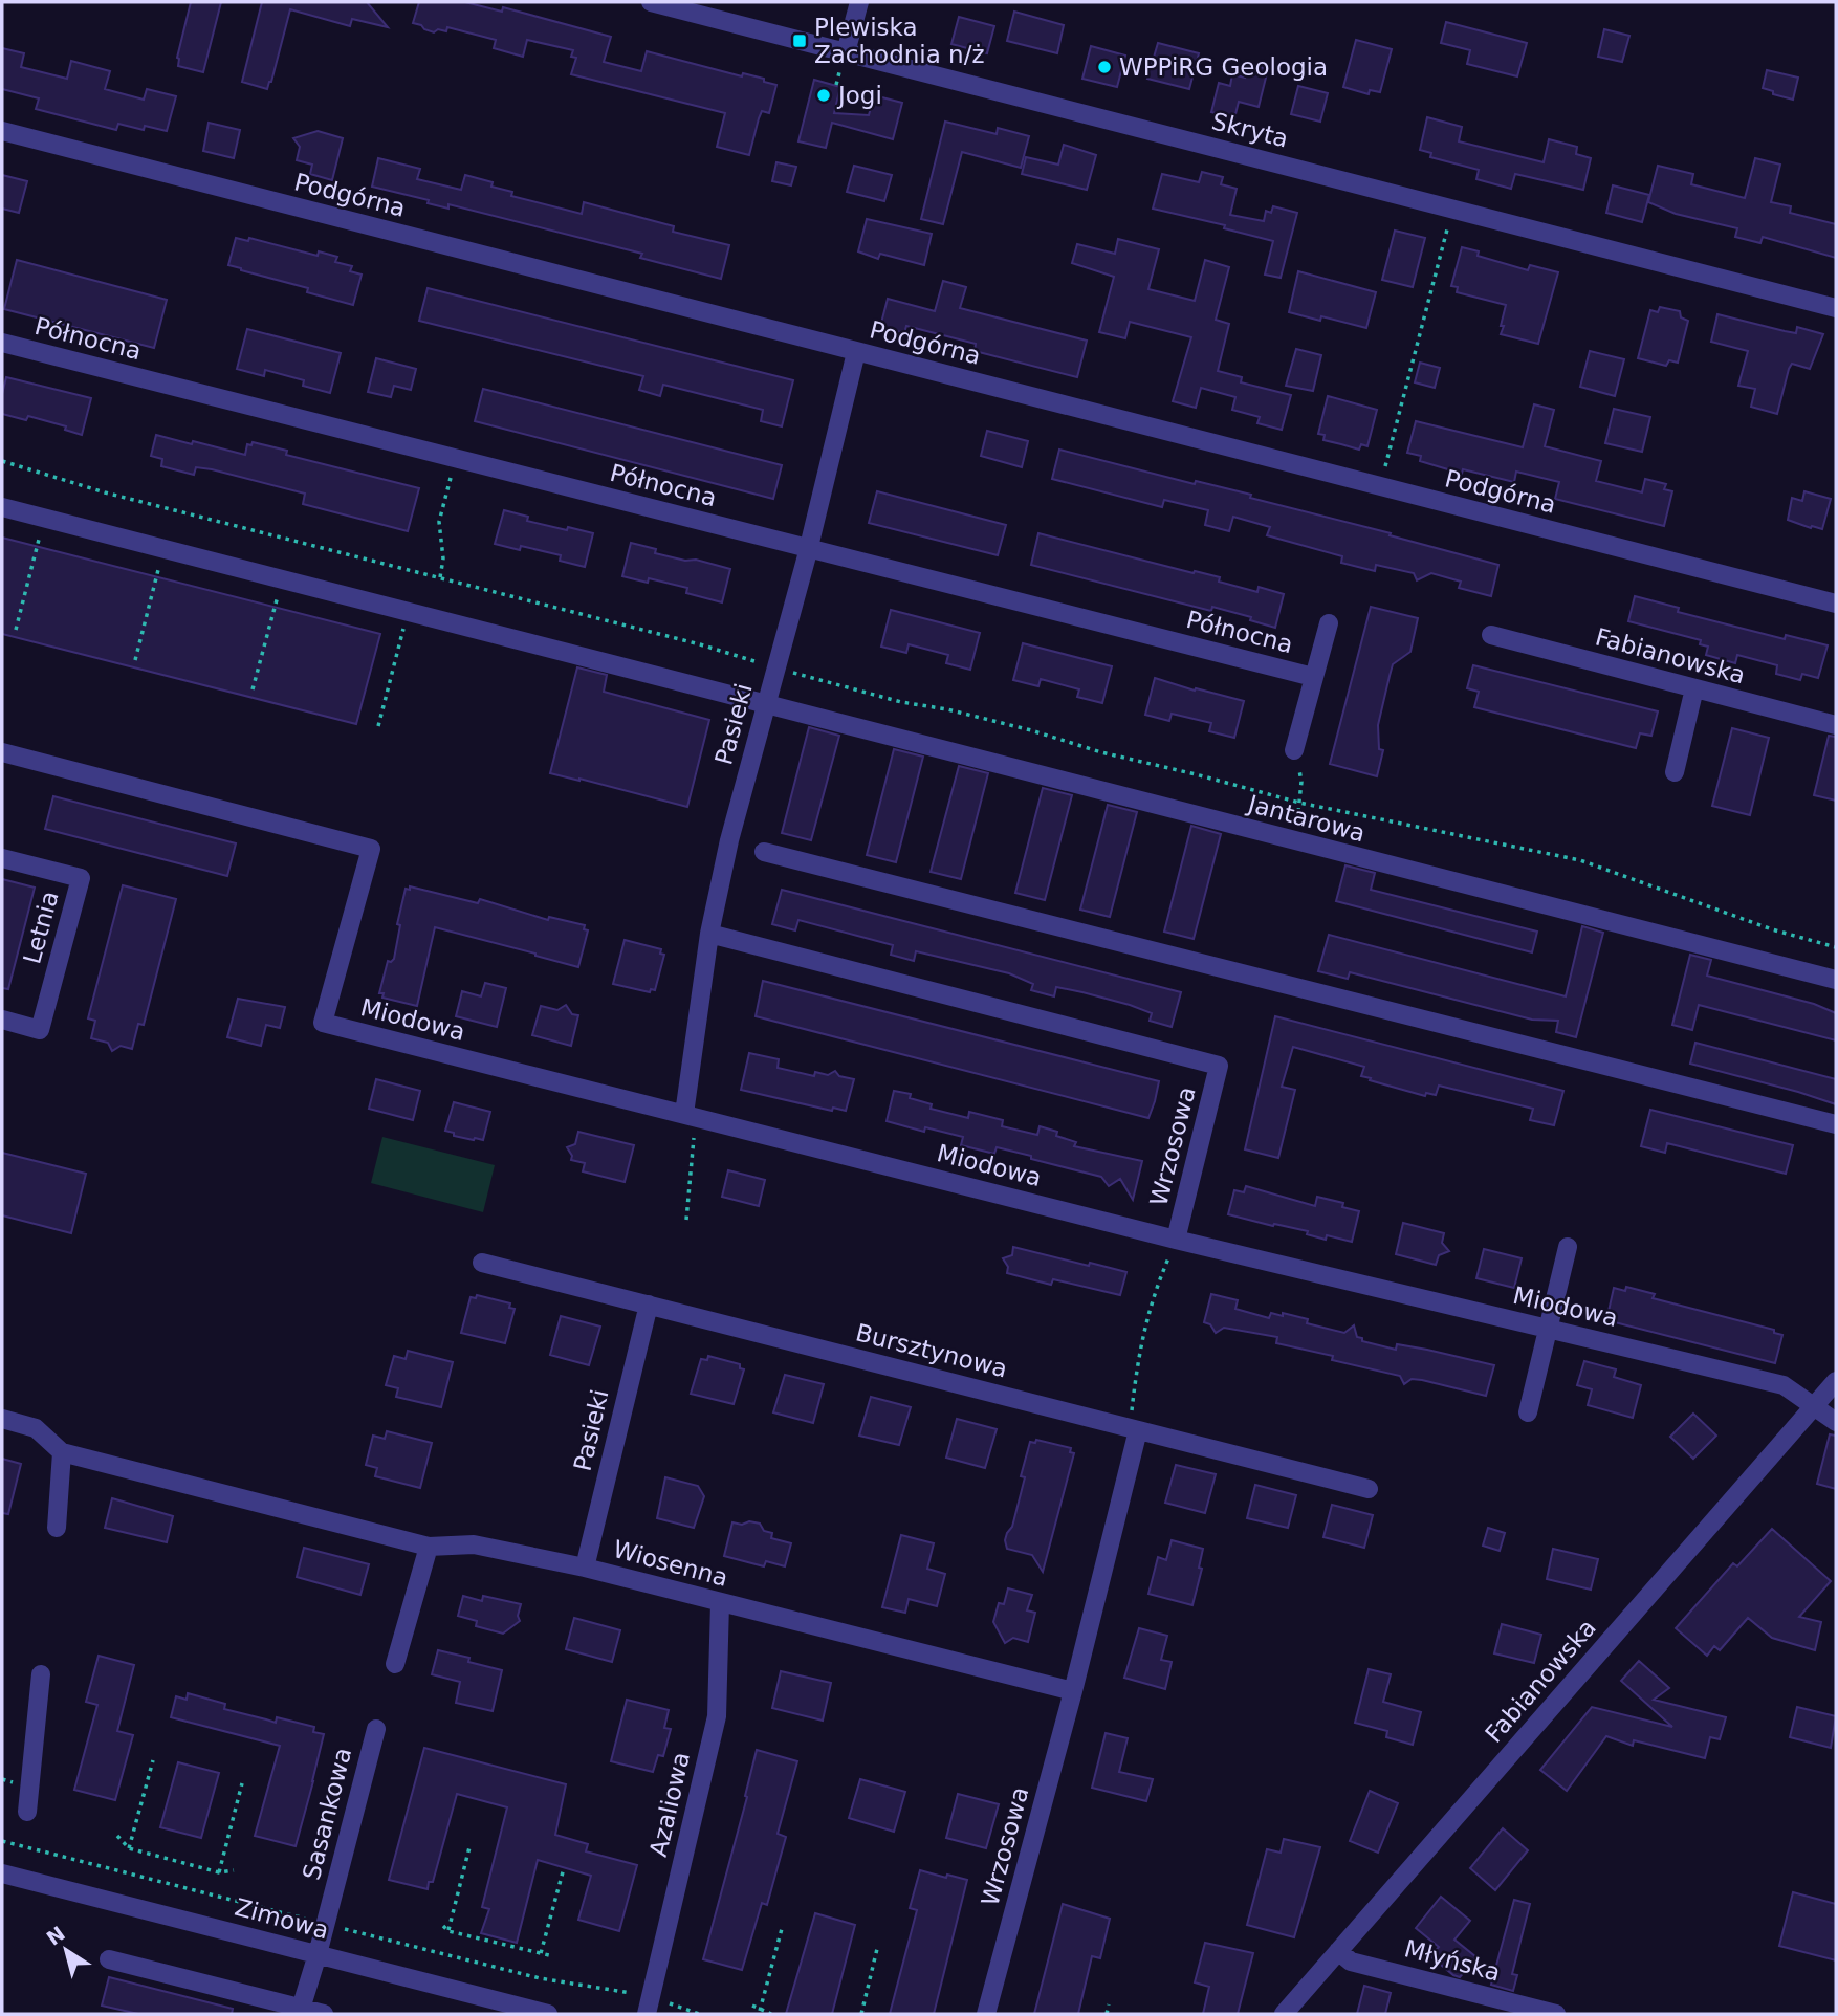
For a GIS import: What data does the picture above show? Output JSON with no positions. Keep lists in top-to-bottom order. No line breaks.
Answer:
{"streets":{"street":["Skryta","Podgórna","Północna","Fabianowska","Pasieki","Jantarowa","Letnia","Miodowa","Wrzosowa","Bursztynowa","Wiosenna","Azaliowa","Sasankowa","Zimowa","Młyńska"]},"crossings":[["Podgórna","Pasieki"],["Północna","Pasieki"],["Fabianowska","Miodowa"],["Fabianowska","Młyńska"],["Pasieki","Jantarowa"],["Pasieki","Miodowa"],["Pasieki","Wrzosowa"],["Pasieki","Bursztynowa"],["Pasieki","Wiosenna"],["Miodowa","Wrzosowa"],["Wrzosowa","Wiosenna"],["Wiosenna","Azaliowa"],["Sasankowa","Zimowa"]],"places":{"transit":["Plewiska Zachodnia n/ż"],"other":["WPPiRG Geologia","Jogi"]},"north":"top left"}
